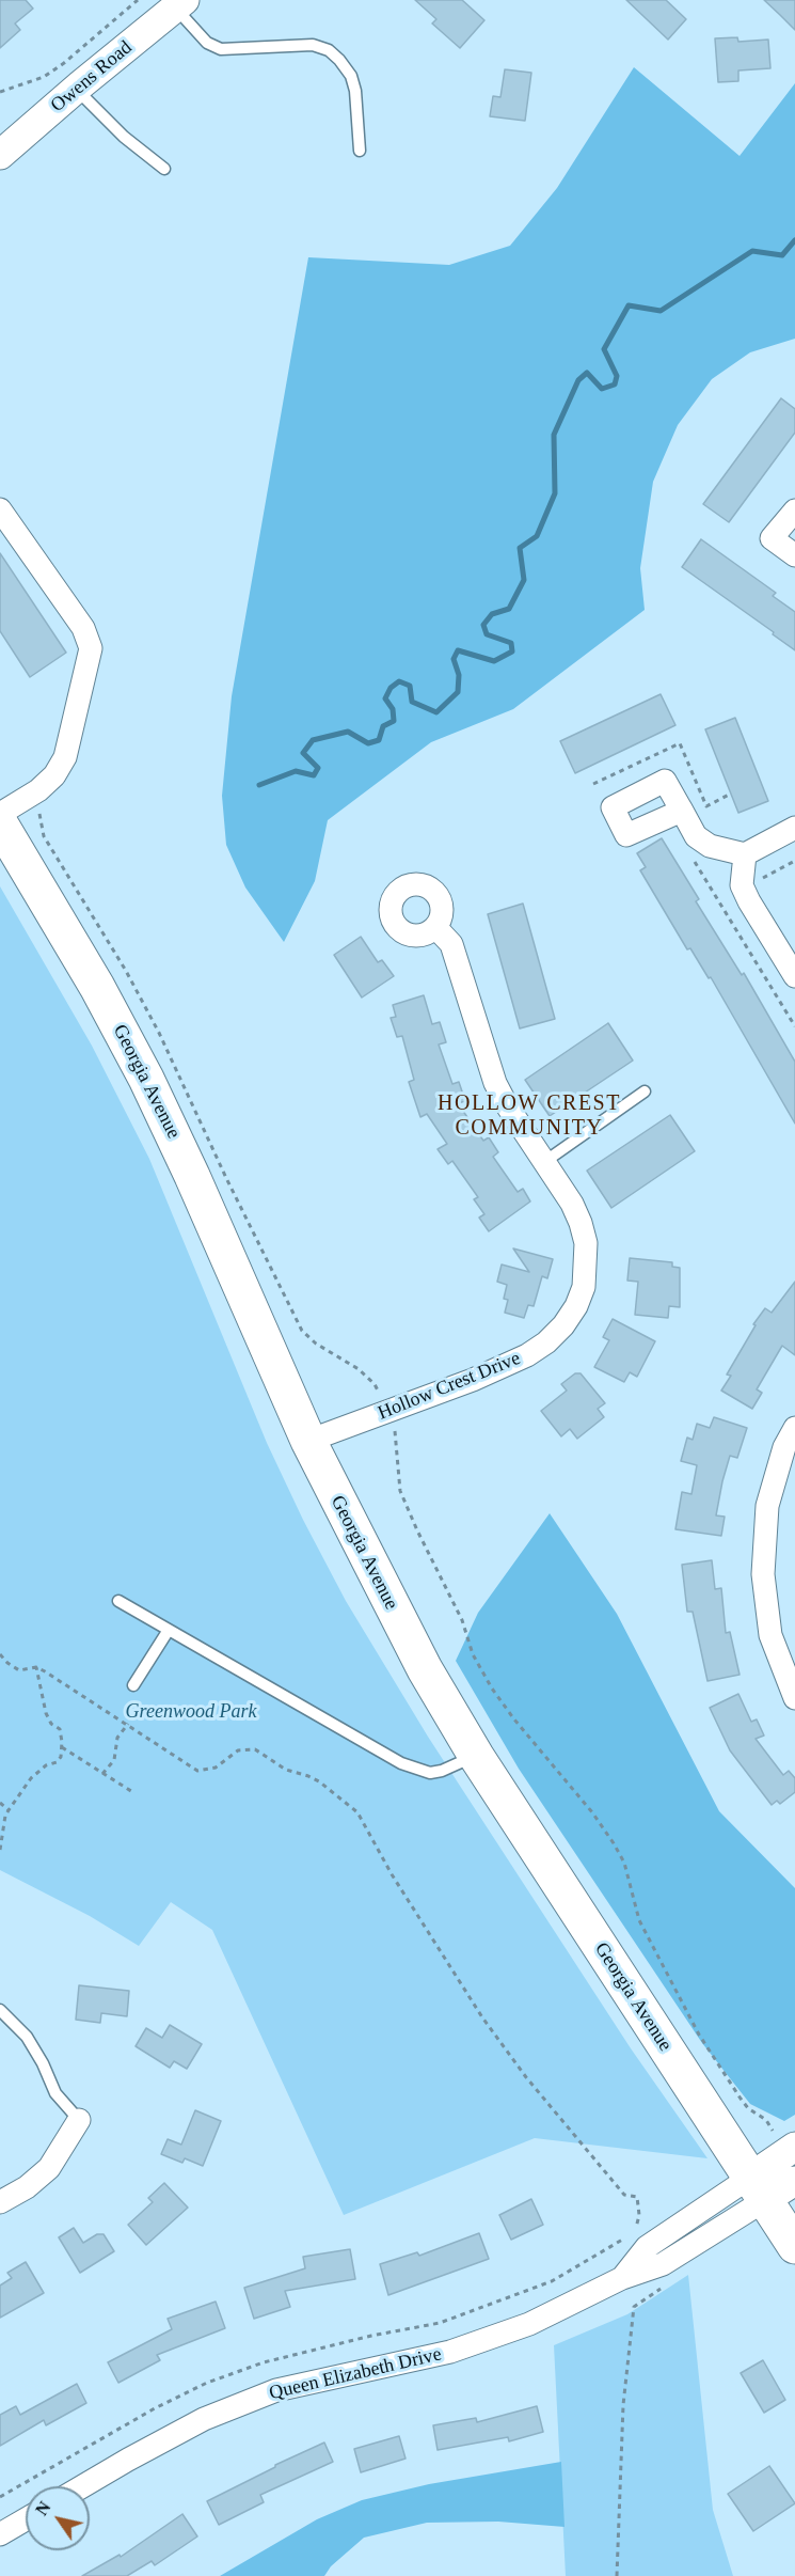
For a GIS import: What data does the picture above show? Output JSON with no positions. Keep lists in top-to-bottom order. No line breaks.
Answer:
{"streets":{"main road":["Georgia Avenue"],"street":["Owens Road","Hollow Crest Drive","Queen Elizabeth Drive"]},"crossings":[["Georgia Avenue","Hollow Crest Drive"],["Georgia Avenue","Queen Elizabeth Drive"]],"districts":["HOLLOW CREST COMMUNITY"],"parks":["Greenwood Park"],"north":"top left"}
